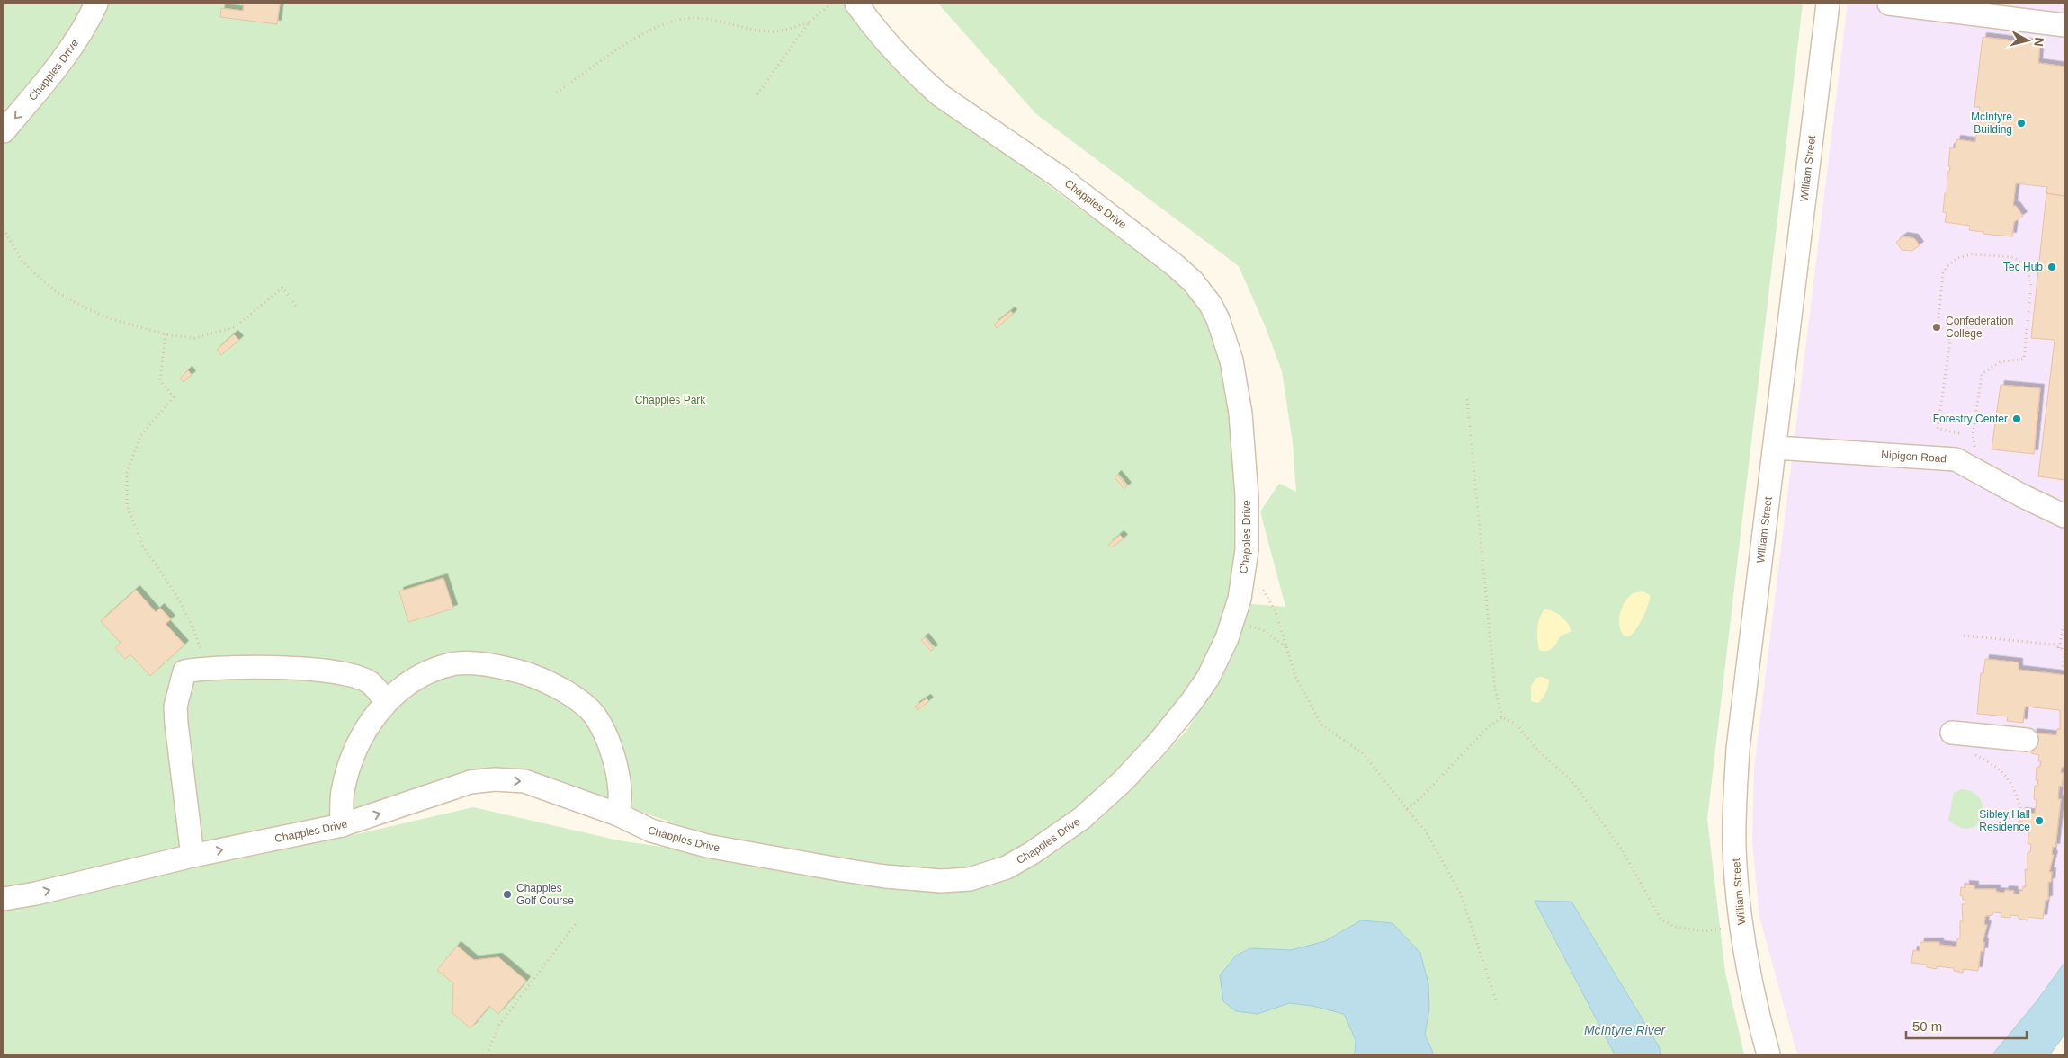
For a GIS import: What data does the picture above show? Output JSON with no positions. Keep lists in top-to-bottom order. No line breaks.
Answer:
{"streets":{"street":["Chapples Drive","William Street","Nipigon Road"]},"crossings":[["William Street","Nipigon Road"]],"water":["McIntyre River"],"parks":["Chapples Park"],"places":["McIntyre Building","Tec Hub","Confederation College","Forestry Center","Sibley Hall Residence","Chapples Golf Course"],"scale_bar":"50 m","north":"right"}
